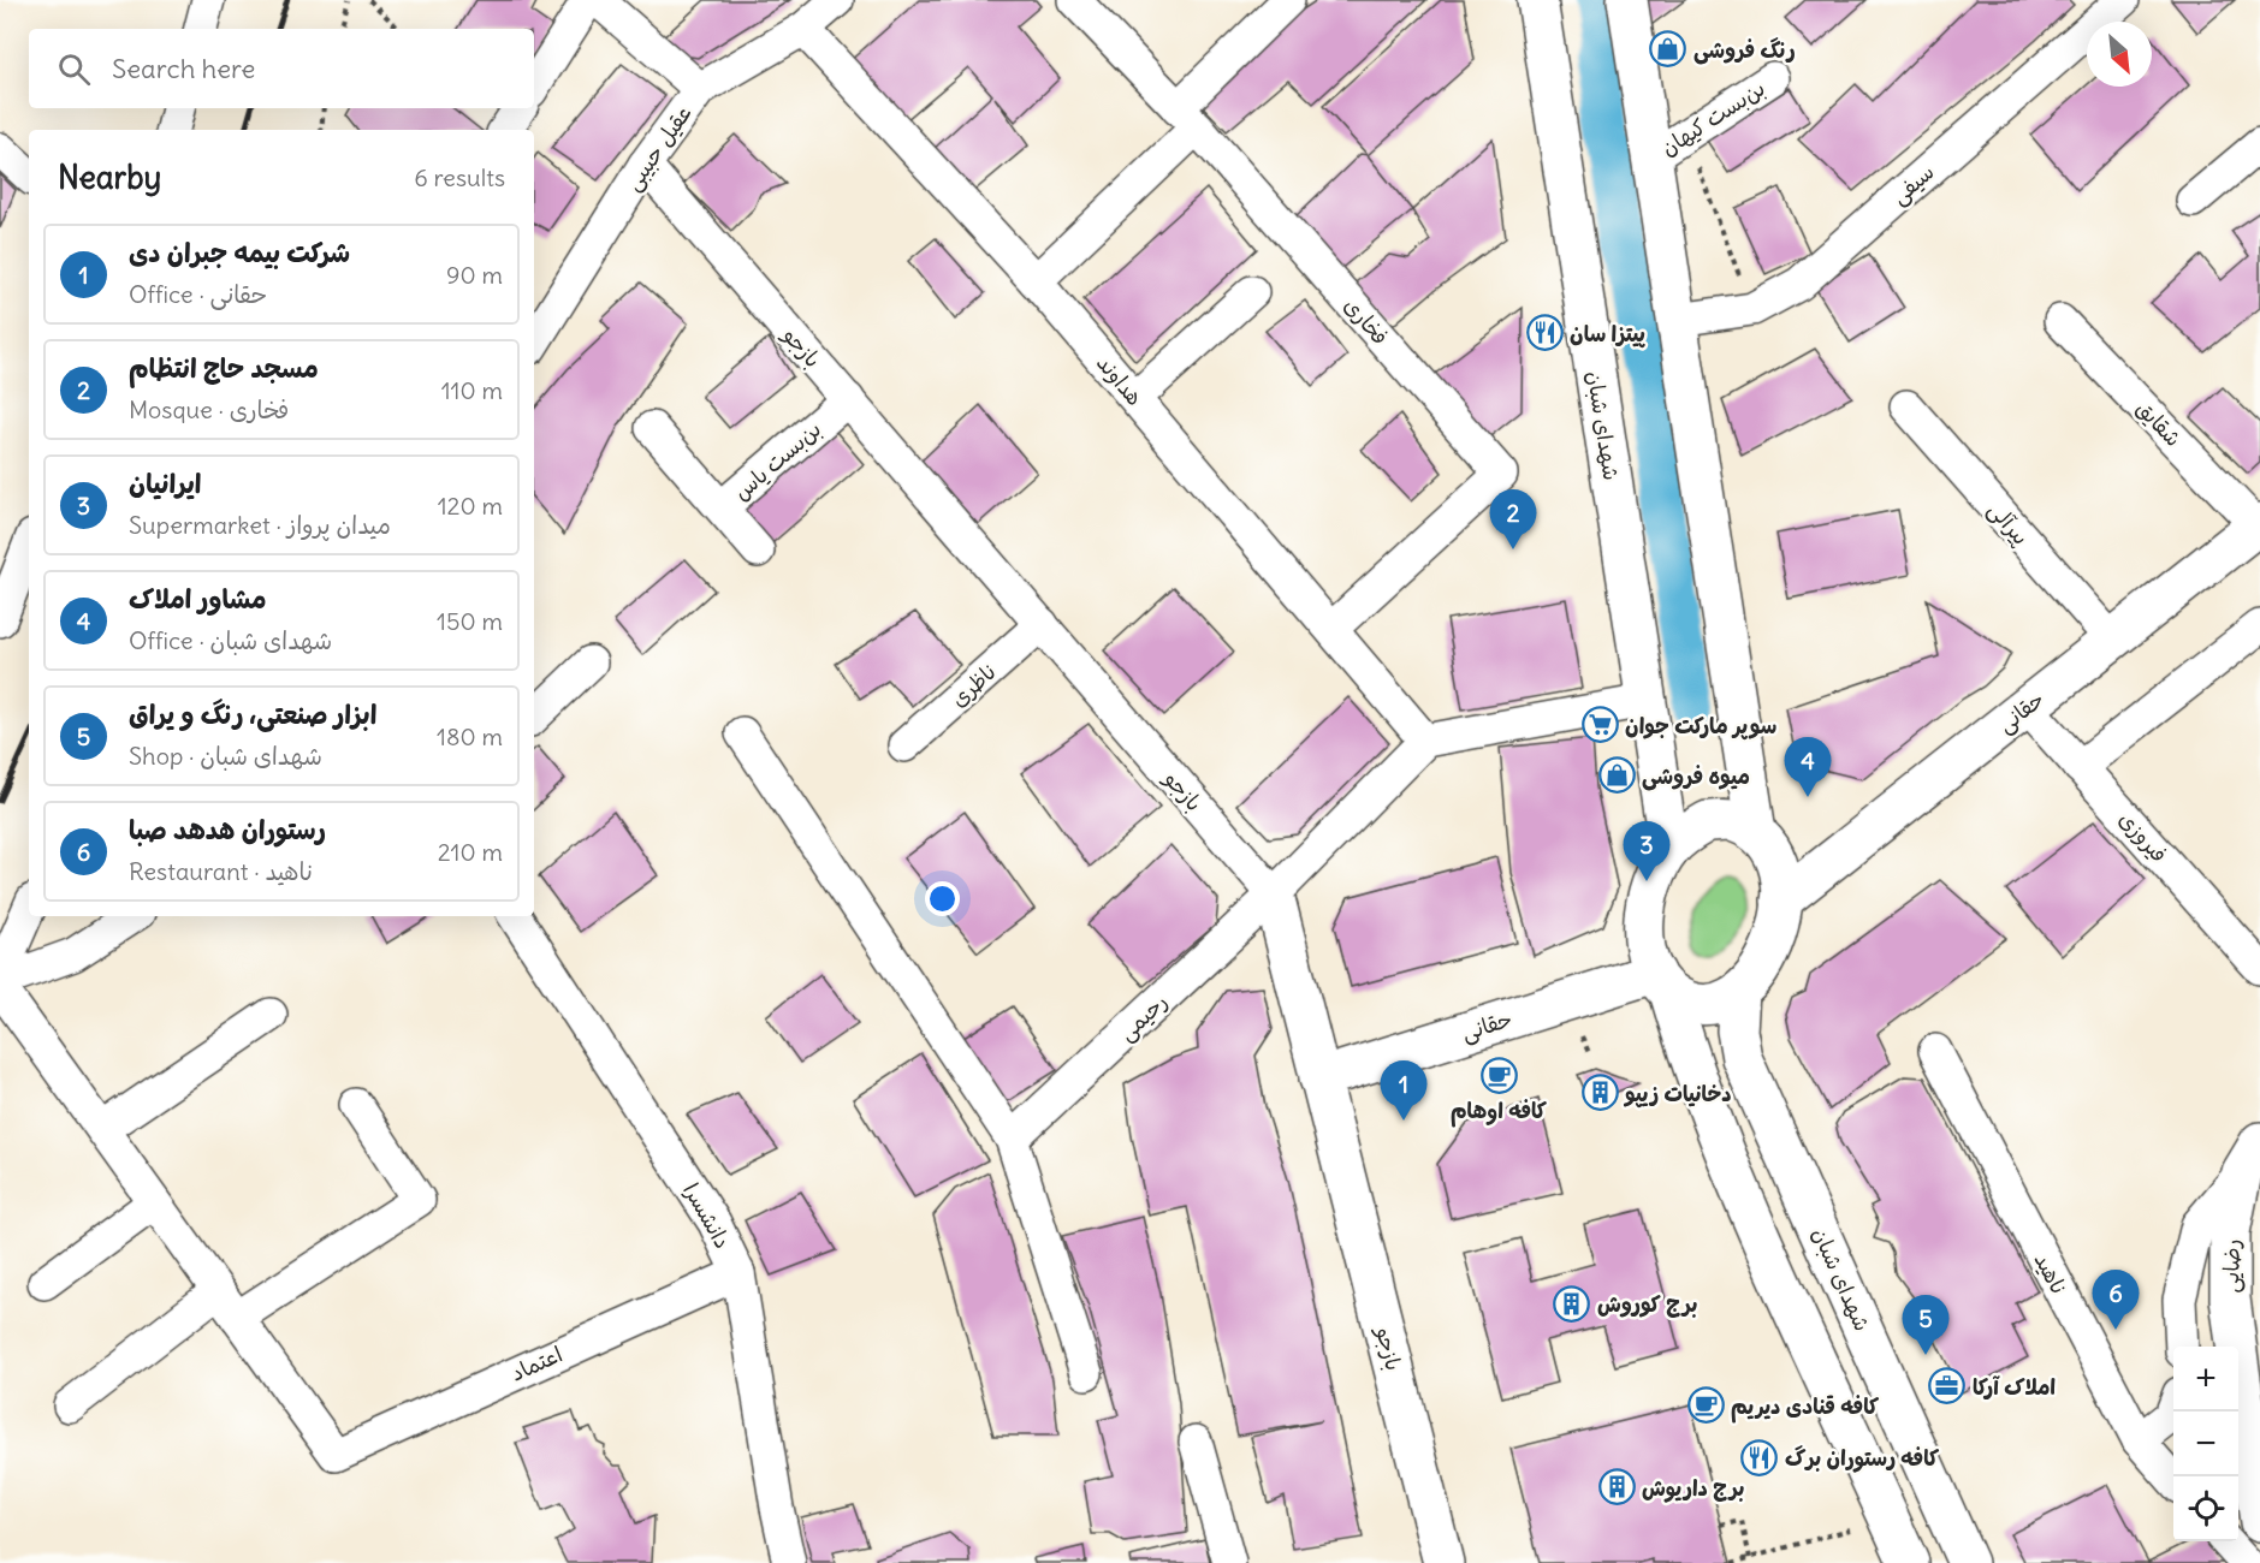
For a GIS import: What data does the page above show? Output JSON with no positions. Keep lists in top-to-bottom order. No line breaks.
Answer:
{"streets":{"street":["بن‌بست کیهان","عقیل حبیبی","سیفی","فخاری","بازجو","هداوند","شقایق","شهدای شبان","بن‌بست یاس","پیرآلی","ناظری","حقانی","فیروزی","رحیمی","دانشسرا","رضایی","ناهید","اعتماد"]},"crossings":[["عقیل حبیبی","بازجو"],["عقیل حبیبی","هداوند"],["فخاری","هداوند"],["بازجو","بن‌بست یاس"],["بازجو","ناظری"],["بازجو","حقانی"],["بازجو","رحیمی"],["هداوند","رحیمی"],["شقایق","حقانی"],["شهدای شبان","حقانی"],["پیرآلی","حقانی"],["حقانی","فیروزی"],["دانشسرا","اعتماد"]],"places":{"shop":["رنگ فروشی","میوه فروشی"],"restaurant":["پیتزا سان","کافه رستوران برگ"],"supermarket":["سوپر مارکت جوان"],"cafe":["کافه اوهام","کافه قنادی دیریم"],"building":["دخانیات زیپو","برج کوروش","برج داریوش"],"office":["املاک آرکا"]},"north":"bottom right","page":{"search":"Search here","heading":["Nearby","6 results"],"list":[{"mark":"1","name":"شرکت بیمه جبران دی","note":"Office · حقانی","value":"90 m"},{"mark":"2","name":"مسجد حاج انتظام","note":"Mosque · فخاری","value":"110 m"},{"mark":"3","name":"ایرانیان","note":"Supermarket · میدان پرواز","value":"120 m"},{"mark":"4","name":"مشاور املاک","note":"Office · شهدای شبان","value":"150 m"},{"mark":"5","name":"ابزار صنعتی، رنگ و یراق","note":"Shop · شهدای شبان","value":"180 m"},{"mark":"6","name":"رستوران هدهد صبا","note":"Restaurant · ناهید","value":"210 m"}],"pins":["2","4","3","1","6","5"],"map_buttons":["+","−"]}}
